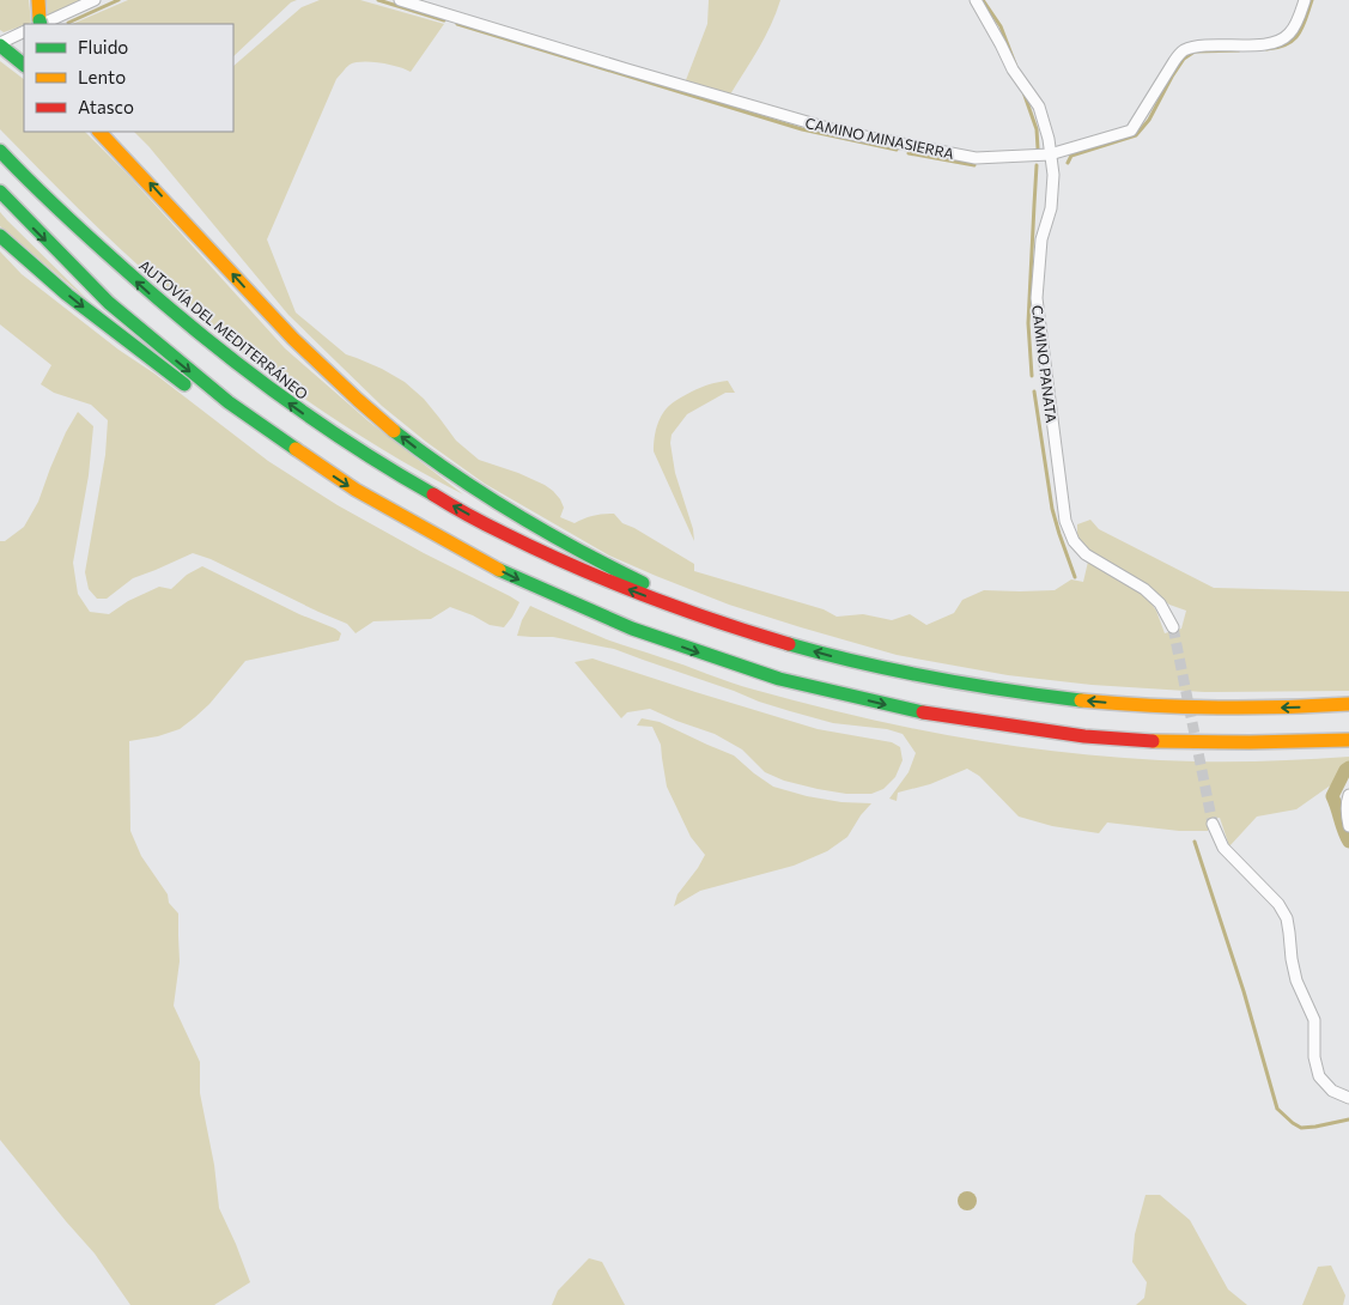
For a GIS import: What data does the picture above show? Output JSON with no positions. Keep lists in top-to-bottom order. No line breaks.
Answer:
{"streets":{"highway":["AUTOVÍA DEL MEDITERRÁNEO"],"street":["CAMINO MINASIERRA","CAMINO PANATA"]},"crossings":[["CAMINO MINASIERRA","CAMINO PANATA"]],"legend":["Fluido","Lento","Atasco"]}
